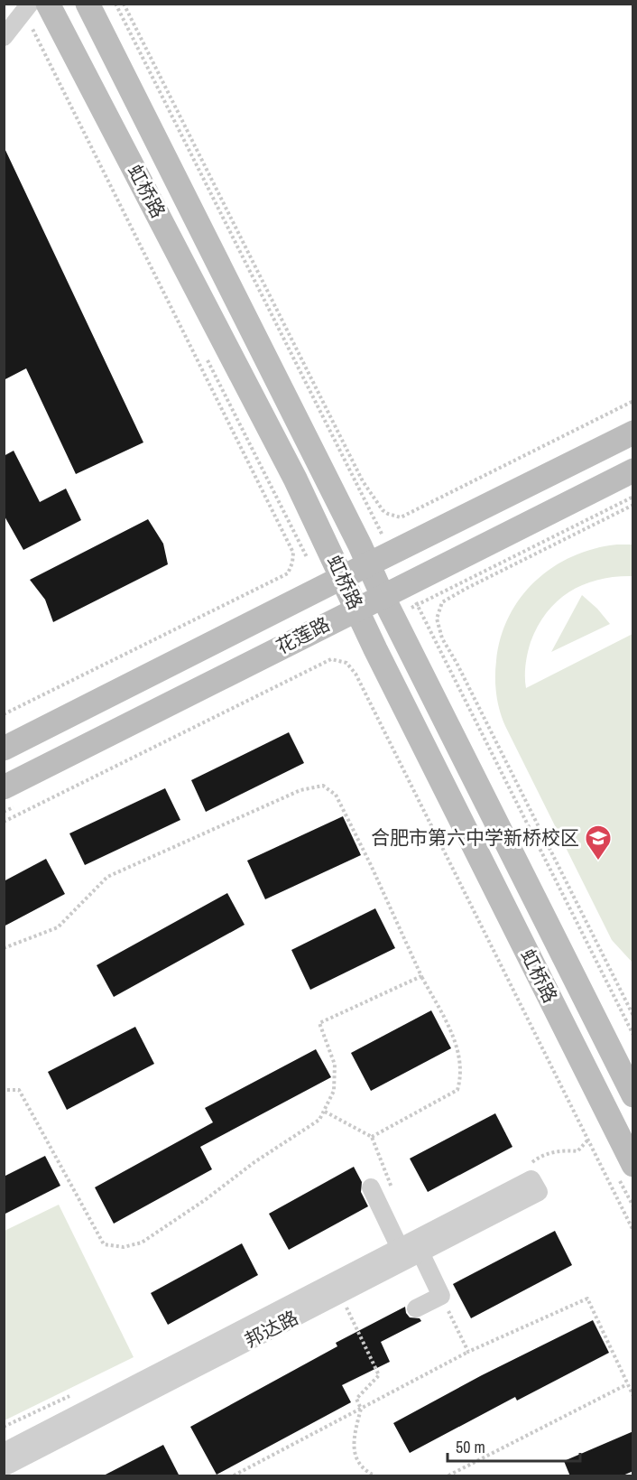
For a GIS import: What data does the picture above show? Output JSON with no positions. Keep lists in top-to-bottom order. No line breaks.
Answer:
{"streets":{"main road":["虹桥路","花莲路"],"street":["邦达路"]},"crossings":[["虹桥路","花莲路"]],"places":{"school or university":["合肥市第六中学新桥校区"]},"scale_bar":"50 m"}
